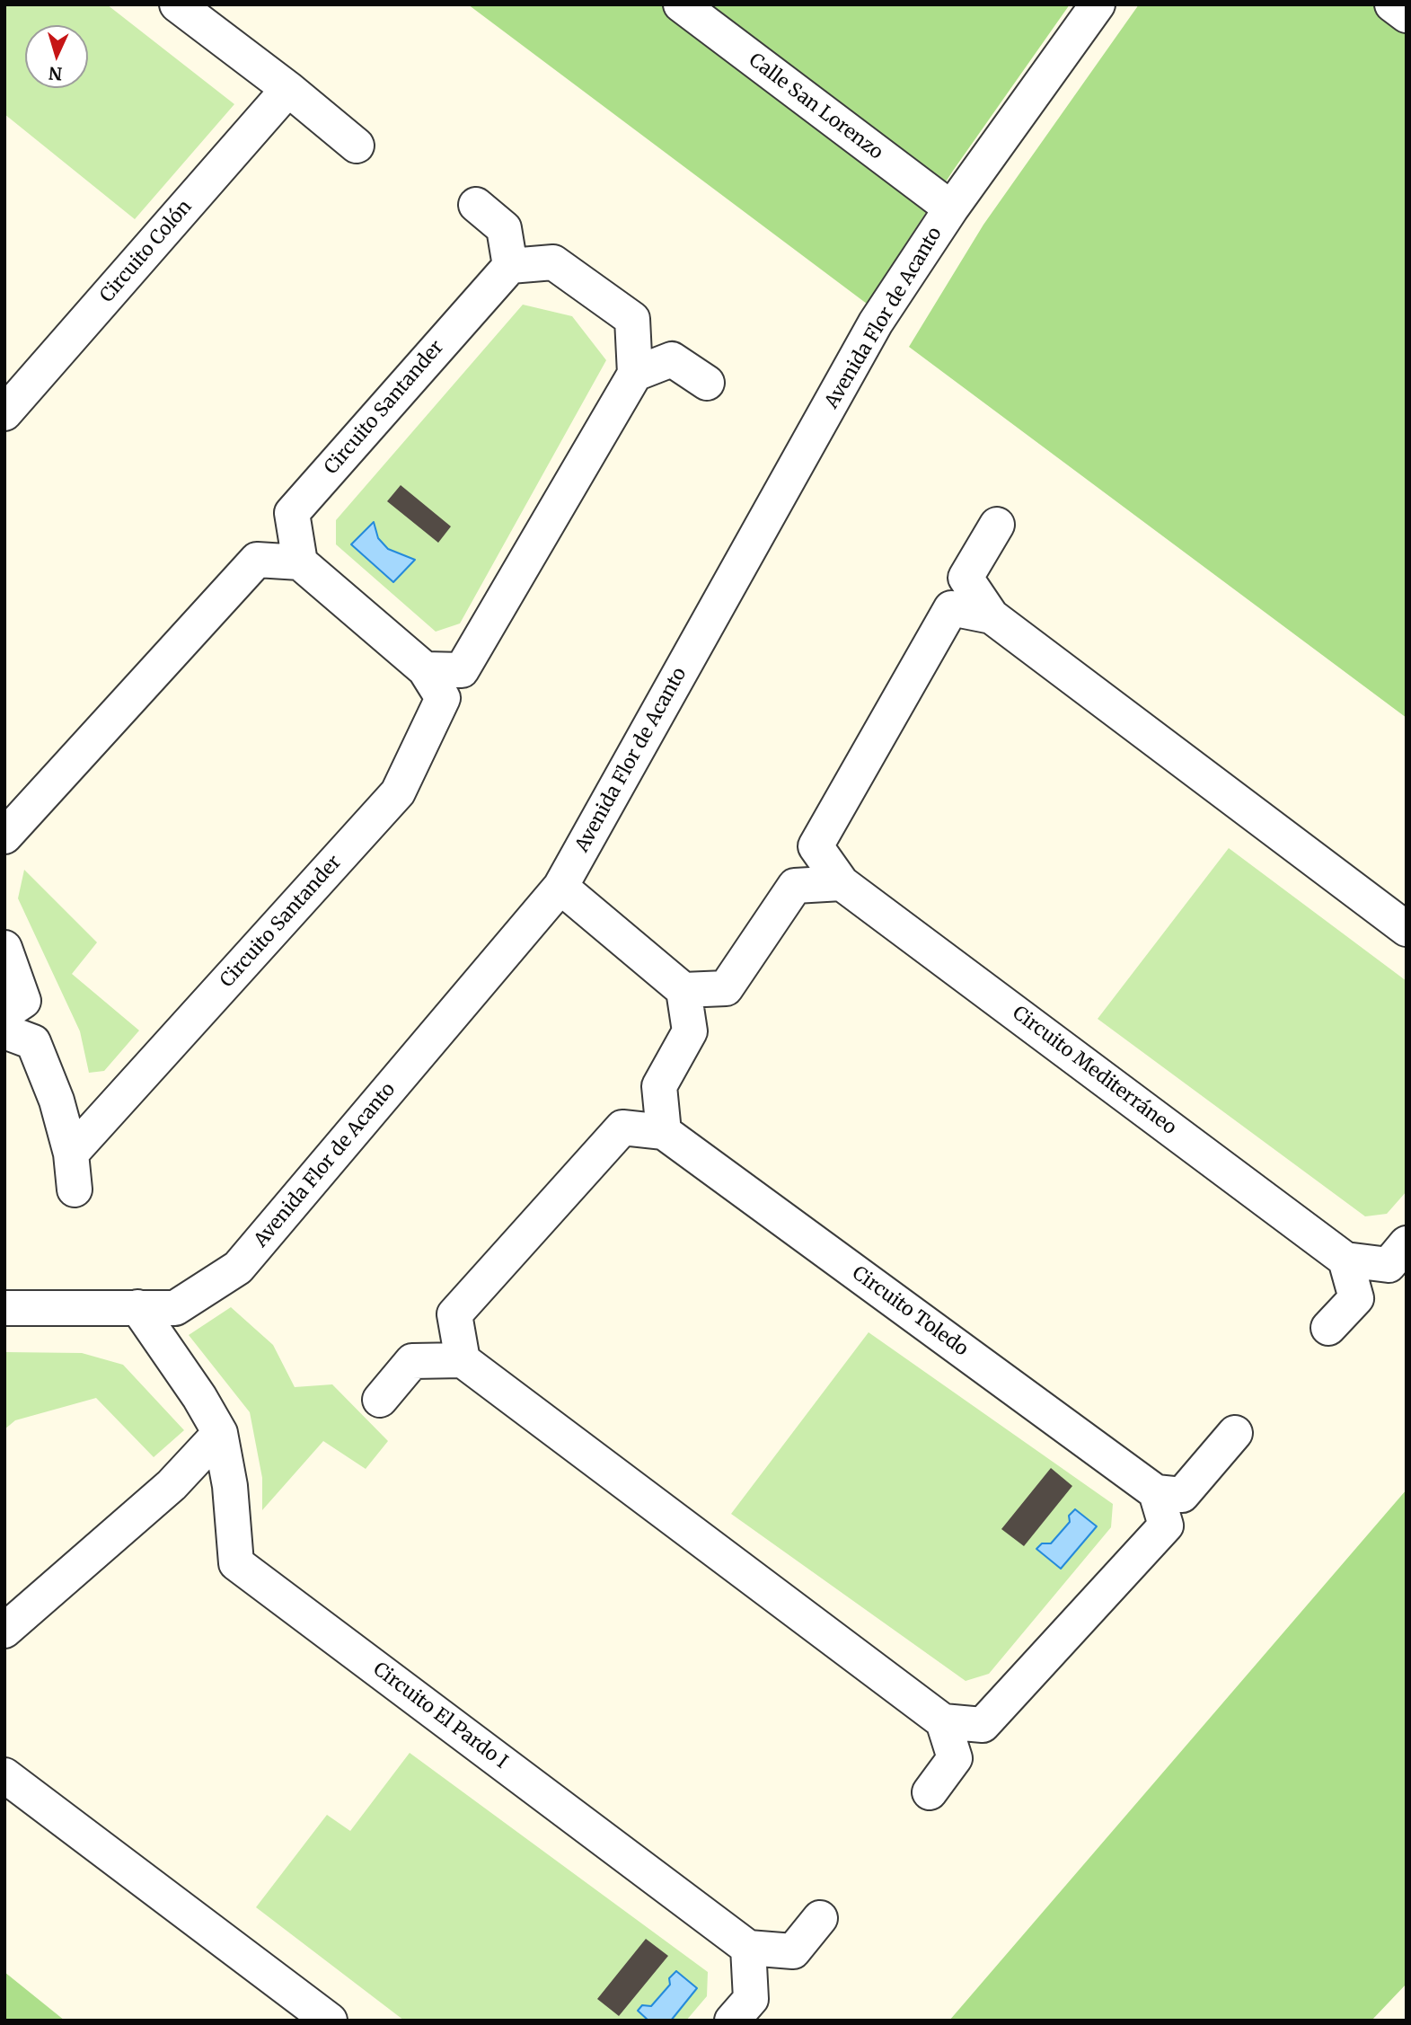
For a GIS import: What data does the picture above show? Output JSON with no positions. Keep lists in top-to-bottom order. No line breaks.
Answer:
{"streets":{"street":["Calle San Lorenzo","Circuito Colón","Avenida Flor de Acanto","Circuito Santander","Circuito Mediterráneo","Circuito Toledo","Circuito El Pardo I"]},"crossings":[["Calle San Lorenzo","Avenida Flor de Acanto"],["Avenida Flor de Acanto","Circuito El Pardo I"]],"north":"bottom"}
